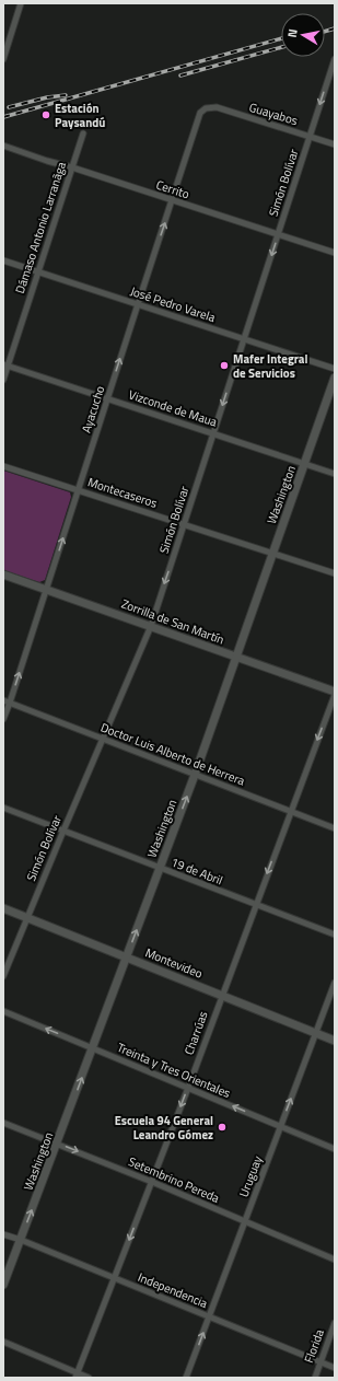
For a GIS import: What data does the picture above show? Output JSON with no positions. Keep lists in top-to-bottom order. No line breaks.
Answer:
{"streets":{"street":["Guayabos","Simón Bolívar","Cerrito","Dámaso Antonio Larranãga","José Pedro Varela","Vizconde de Maua","Ayacucho","Montecaseros","Washington","Zorrilla de San Martín","Doctor Luis Alberto de Herrera","19 de Abril","Montevideo","Charrúas","Treinta y Tres Orientales","Uruguay","Setembrino Pereda","Independencia","Florida"]},"crossings":[["Guayabos","Simón Bolívar"],["Guayabos","Ayacucho"],["Simón Bolívar","Cerrito"],["Simón Bolívar","José Pedro Varela"],["Simón Bolívar","Vizconde de Maua"],["Simón Bolívar","Montecaseros"],["Simón Bolívar","Zorrilla de San Martín"],["Simón Bolívar","Doctor Luis Alberto de Herrera"],["Simón Bolívar","19 de Abril"],["Simón Bolívar","Montevideo"],["Cerrito","Dámaso Antonio Larranãga"],["Cerrito","Ayacucho"],["Dámaso Antonio Larranãga","José Pedro Varela"],["Dámaso Antonio Larranãga","Vizconde de Maua"],["José Pedro Varela","Ayacucho"],["Vizconde de Maua","Ayacucho"],["Vizconde de Maua","Washington"],["Ayacucho","Montecaseros"],["Ayacucho","Zorrilla de San Martín"],["Ayacucho","Doctor Luis Alberto de Herrera"],["Montecaseros","Washington"],["Washington","Zorrilla de San Martín"],["Washington","Doctor Luis Alberto de Herrera"],["Washington","19 de Abril"],["Washington","Montevideo"],["Washington","Treinta y Tres Orientales"],["Washington","Setembrino Pereda"],["Washington","Independencia"],["Zorrilla de San Martín","Charrúas"],["Doctor Luis Alberto de Herrera","Charrúas"],["19 de Abril","Charrúas"],["Montevideo","Charrúas"],["Montevideo","Uruguay"],["Charrúas","Treinta y Tres Orientales"],["Charrúas","Setembrino Pereda"],["Charrúas","Independencia"],["Treinta y Tres Orientales","Uruguay"],["Uruguay","Setembrino Pereda"],["Uruguay","Independencia"],["Independencia","Florida"]],"one_way":["Simón Bolívar","Ayacucho","Washington","Charrúas","Treinta y Tres Orientales","Uruguay"],"places":["Estación Paysandú","Mafer Integral de Servicios","Escuela 94 General Leandro Gómez"],"north":"left"}
